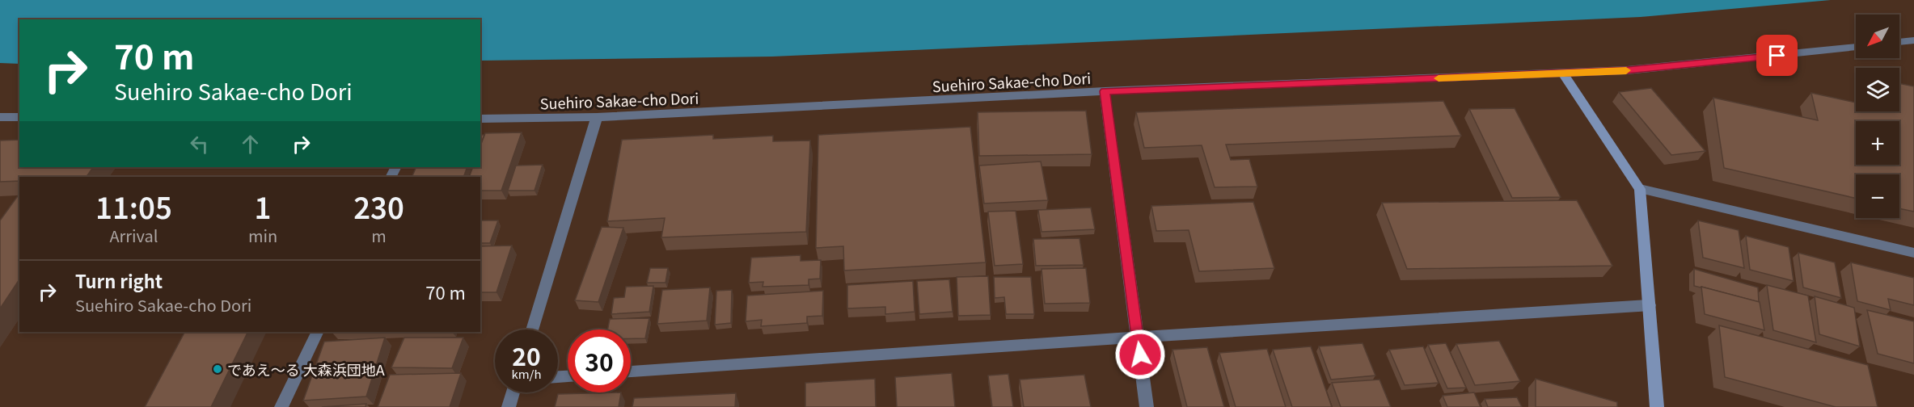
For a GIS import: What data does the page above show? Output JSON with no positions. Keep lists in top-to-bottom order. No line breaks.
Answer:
{"streets":{"street":["Suehiro Sakae-cho Dori"]},"places":["であえ～る 大森浜団地A"],"north":"bottom left","page":{"map_buttons":["+","−"],"turn":["70 m","Suehiro Sakae-cho Dori"],"eta":["11:05","Arrival","1","min","230","m"],"list":[{"name":"Turn right","note":"Suehiro Sakae-cho Dori","value":"70 m"}],"speed":"20 km/h","limit":"30"}}
